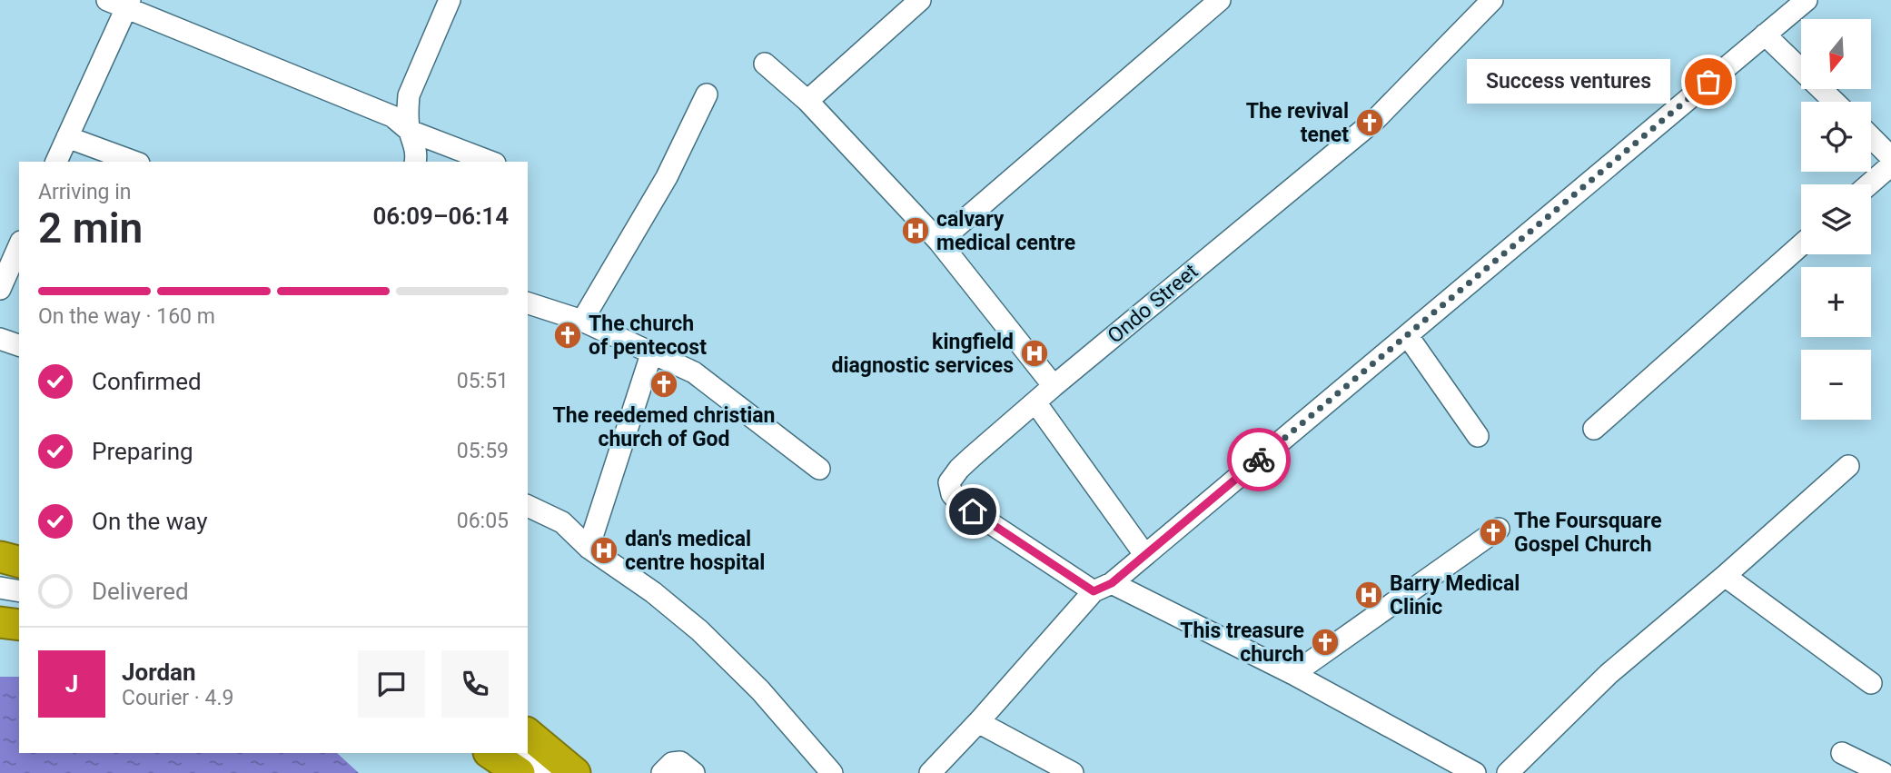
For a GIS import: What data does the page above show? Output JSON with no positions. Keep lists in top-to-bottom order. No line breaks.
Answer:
{"streets":{"street":["Ondo Street"]},"places":{"other":["Success ventures"],"church":["The revival tenet","The church of pentecost","The reedemed christian church of God","The Foursquare Gospel Church","This treasure church"],"hospital":["calvary medical centre","kingfield diagnostic services","dan's medical centre hospital","Barry Medical Clinic"]},"north":"bottom","page":{"map_buttons":["+","−"],"bubble":"Success ventures","heading":["2 min","Arriving in","06:09–06:14"],"panel":["Jordan","Courier · 4.9"],"bar":"On the way · 160 m","list":[["Confirmed","05:51"],["Preparing","05:59"],["On the way","06:05"],"Delivered"],"round":"J"}}
